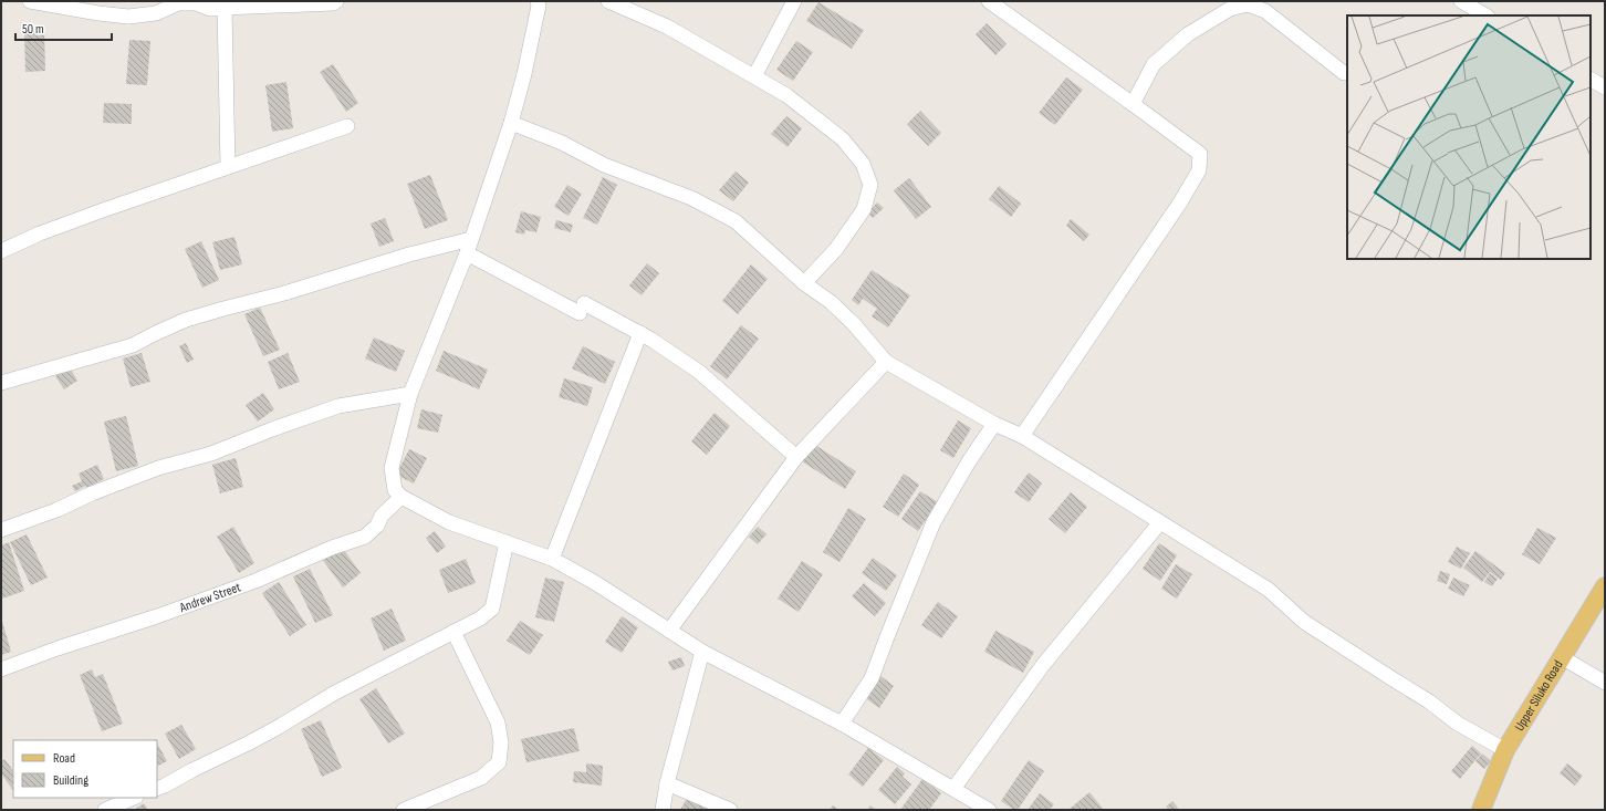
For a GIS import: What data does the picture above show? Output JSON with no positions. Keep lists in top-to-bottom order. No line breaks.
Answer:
{"streets":{"main road":["Upper Siluko Road"],"street":["Andrew Street"]},"legend":["Road","Building"],"scale_bar":"50 m"}
